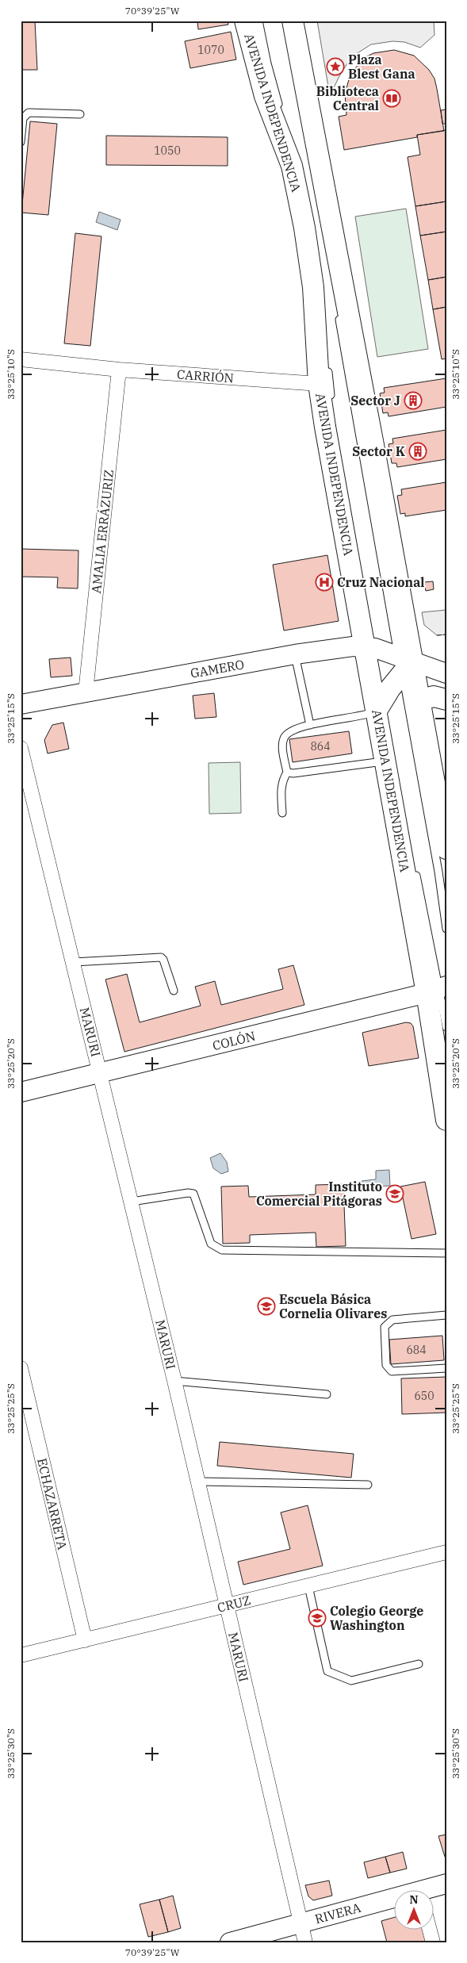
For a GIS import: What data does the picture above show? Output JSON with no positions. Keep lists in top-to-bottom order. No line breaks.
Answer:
{"streets":{"main road":["AVENIDA INDEPENDENCIA"],"street":["CARRIÓN","AMALIA ERRÁZURIZ","GAMERO","MARURI","COLÓN","ECHAZARRETA","CRUZ","RIVERA"]},"crossings":[["AVENIDA INDEPENDENCIA","CARRIÓN"],["AVENIDA INDEPENDENCIA","GAMERO"],["AVENIDA INDEPENDENCIA","COLÓN"],["CARRIÓN","AMALIA ERRÁZURIZ"],["AMALIA ERRÁZURIZ","GAMERO"],["MARURI","COLÓN"],["MARURI","CRUZ"],["MARURI","RIVERA"],["ECHAZARRETA","CRUZ"]],"places":{"place":["Plaza Blest Gana"],"library":["Biblioteca Central"],"building":["Sector J","Sector K"],"hospital":["Cruz Nacional"],"school or university":["Instituto Comercial Pitágoras","Escuela Básica Cornelia Olivares","Colegio George Washington"]},"house_numbers":["1070","1050","864","684","650"],"north":"top","coordinates":["70°39'25\"W","33°25'10\"S","33°25'15\"S","33°25'20\"S","33°25'25\"S","33°25'30\"S"]}
